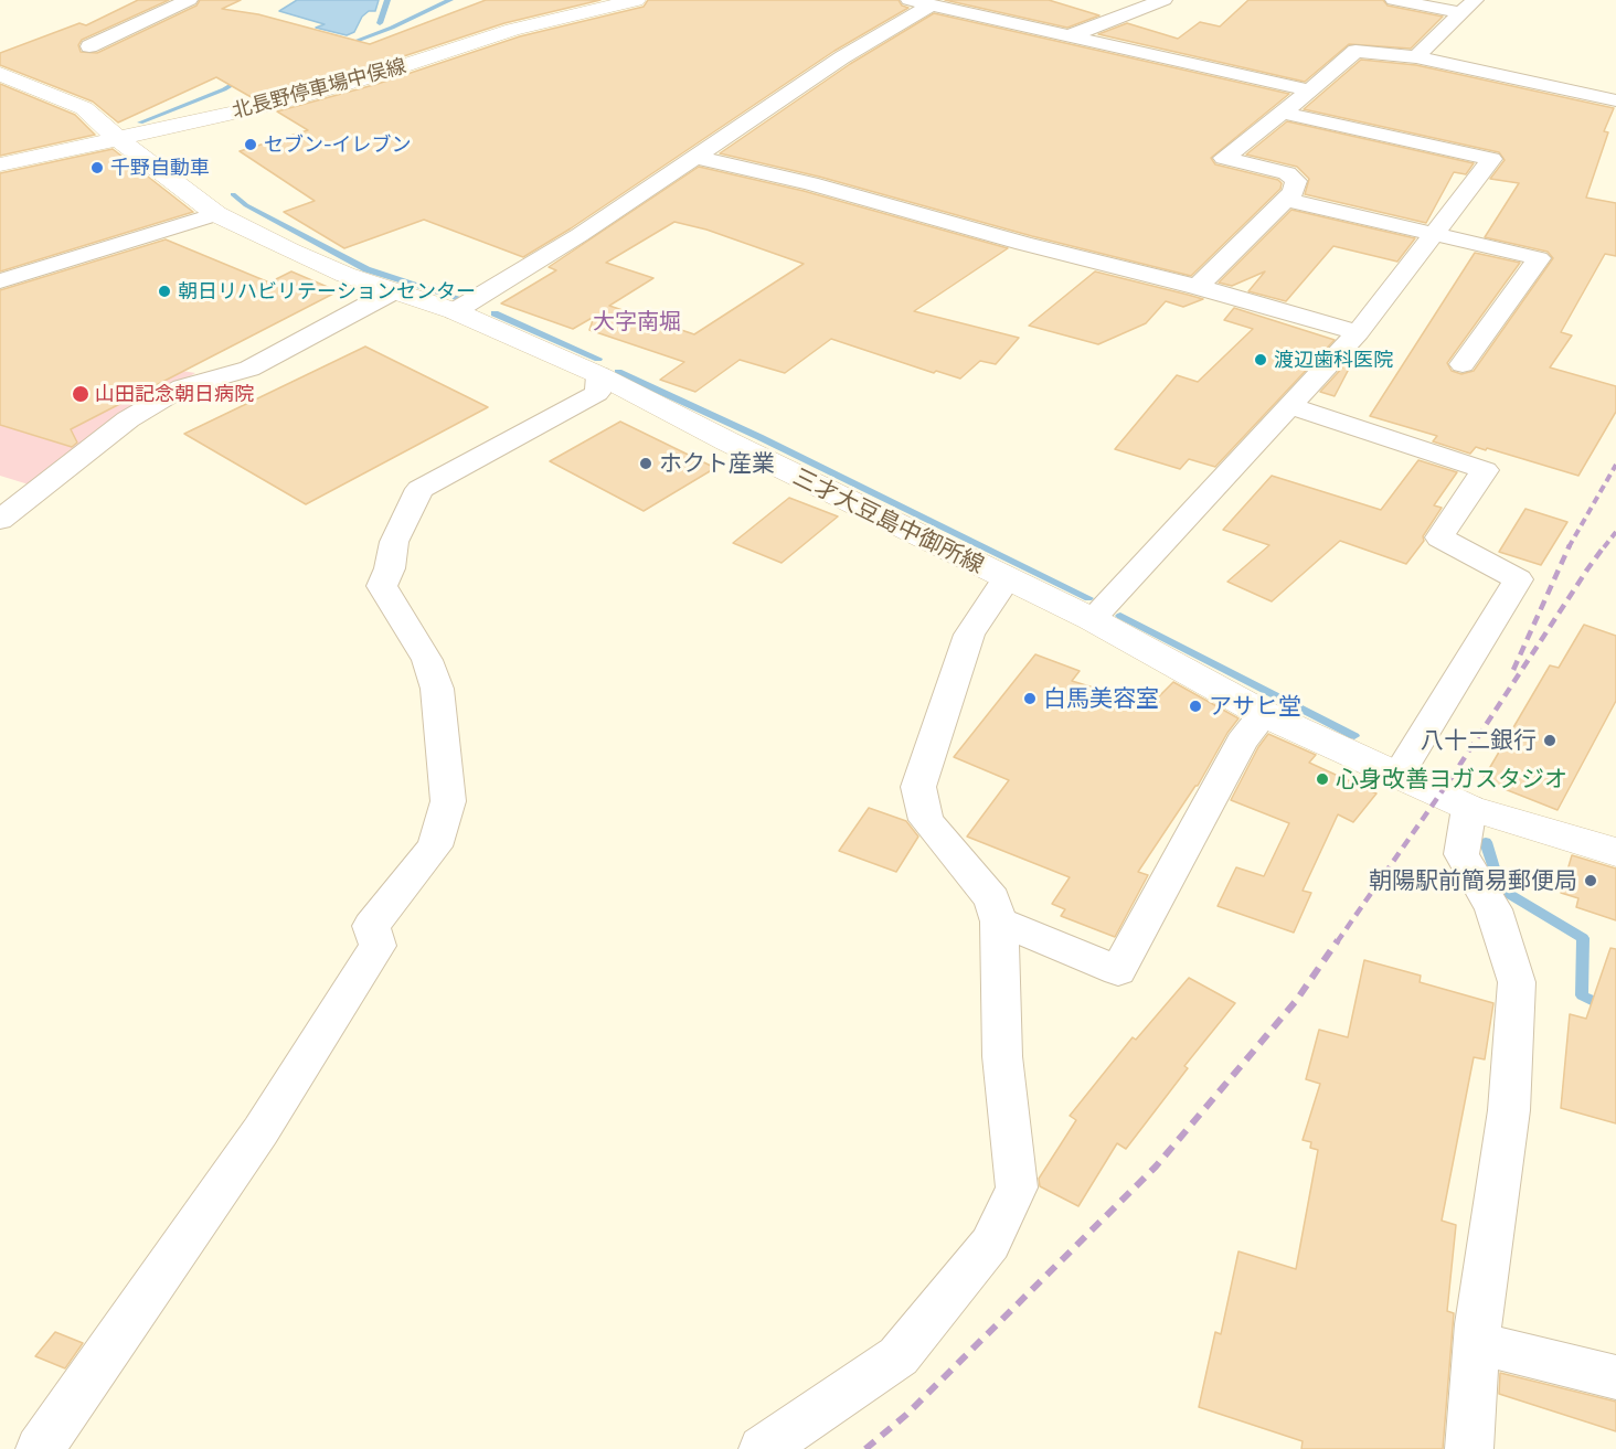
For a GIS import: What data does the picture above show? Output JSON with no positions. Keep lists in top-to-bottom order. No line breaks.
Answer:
{"streets":{"main road":["北長野停車場中俣線","三才大豆島中御所線"]},"crossings":[["北長野停車場中俣線","三才大豆島中御所線"]],"districts":["大字南堀"],"places":["セブン-イレブン","千野自動車","朝日リハビリテーションセンター","渡辺歯科医院","山田記念朝日病院","ホクト産業","白馬美容室","アサヒ堂","八十二銀行","心身改善ヨガスタジオ","朝陽駅前簡易郵便局"]}
